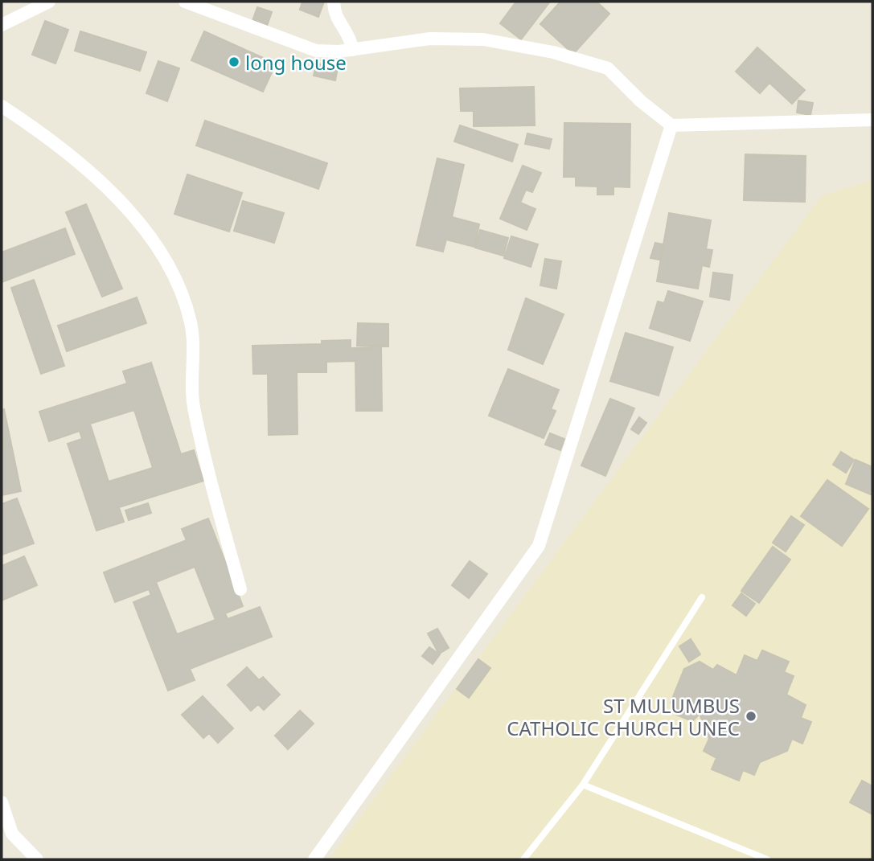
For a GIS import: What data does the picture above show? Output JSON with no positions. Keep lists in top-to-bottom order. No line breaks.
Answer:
{"places":["long house","ST MULUMBUS CATHOLIC CHURCH UNEC"]}
